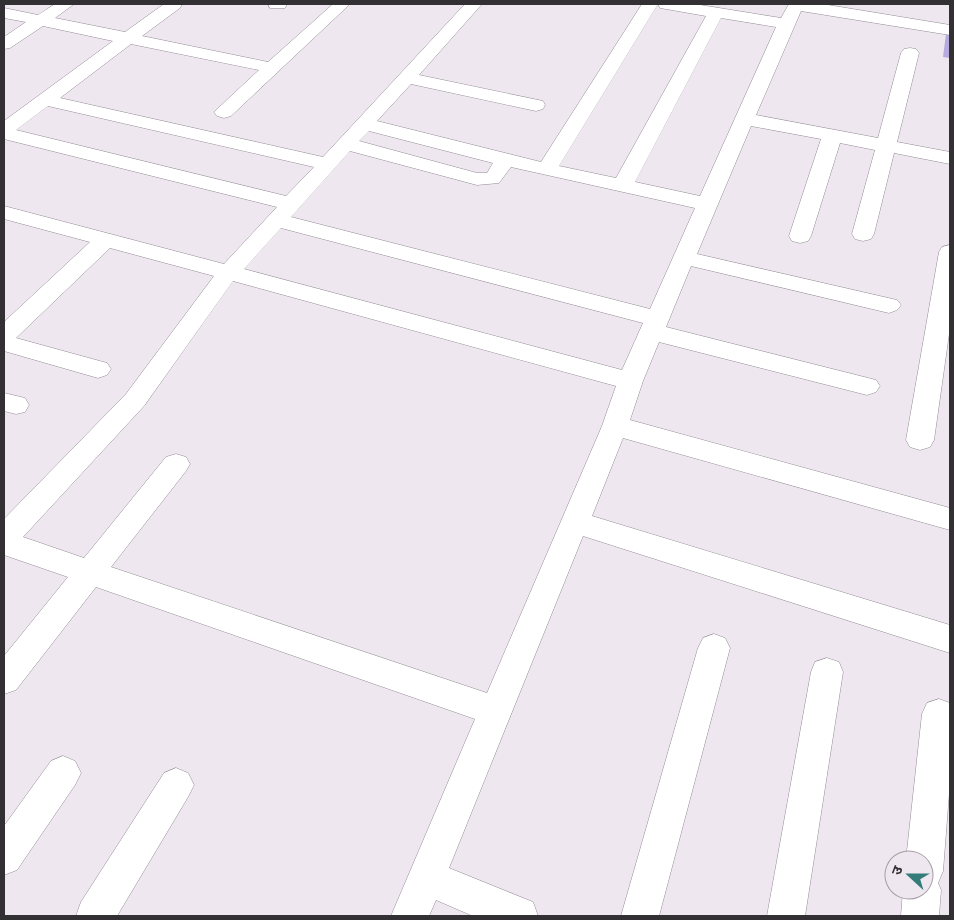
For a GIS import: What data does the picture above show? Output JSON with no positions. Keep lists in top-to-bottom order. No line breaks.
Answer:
{"north":"left"}
